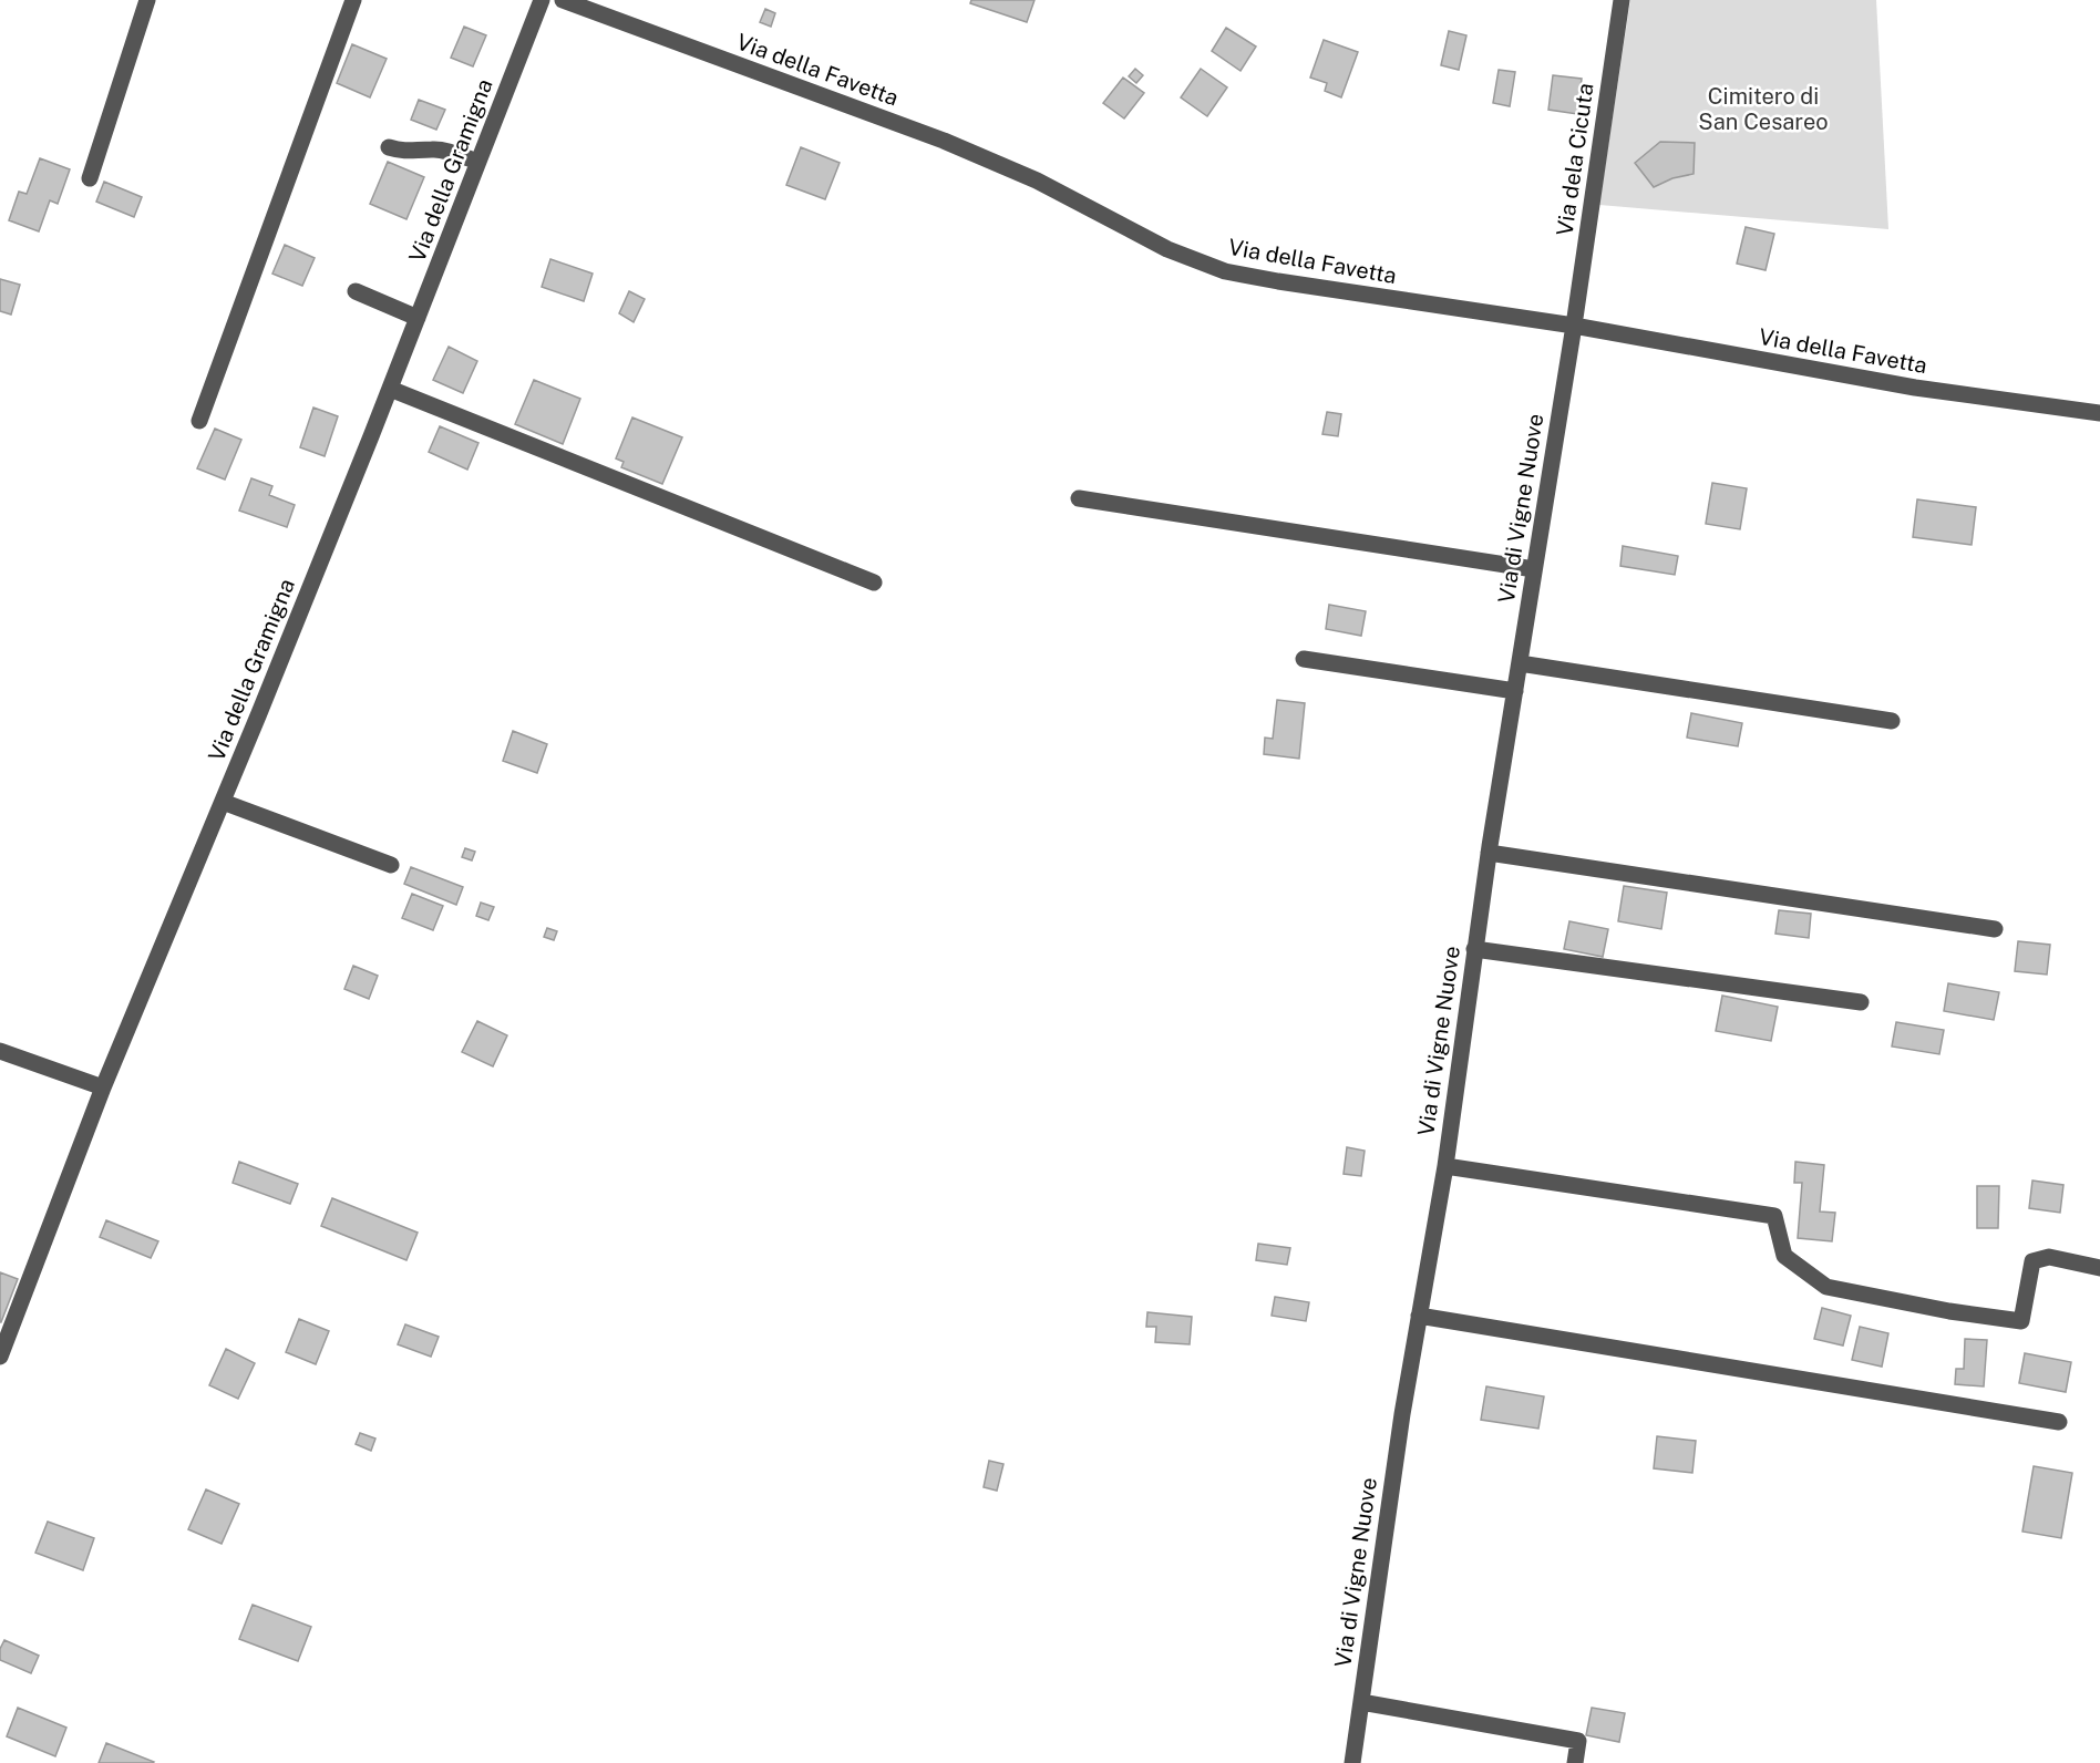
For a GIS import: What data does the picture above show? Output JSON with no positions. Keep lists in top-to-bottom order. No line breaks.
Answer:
{"streets":{"street":["Via della Favetta","Via dela Cicuta","Via della Gramigna","Via di Vigne Nuove"]},"crossings":[["Via della Favetta","Via dela Cicuta"],["Via della Favetta","Via di Vigne Nuove"],["Via dela Cicuta","Via di Vigne Nuove"]],"parks":["Cimitero di San Cesareo"]}
